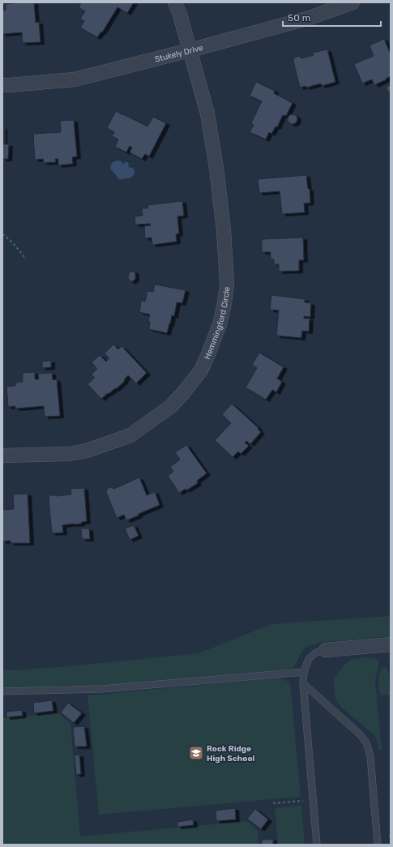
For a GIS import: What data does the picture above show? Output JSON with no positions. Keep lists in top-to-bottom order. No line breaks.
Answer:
{"streets":{"street":["Stukely Drive","Hemmingford Circle"]},"crossings":[["Stukely Drive","Hemmingford Circle"]],"places":{"school or university":["Rock Ridge High School"]},"scale_bar":"50 m"}
